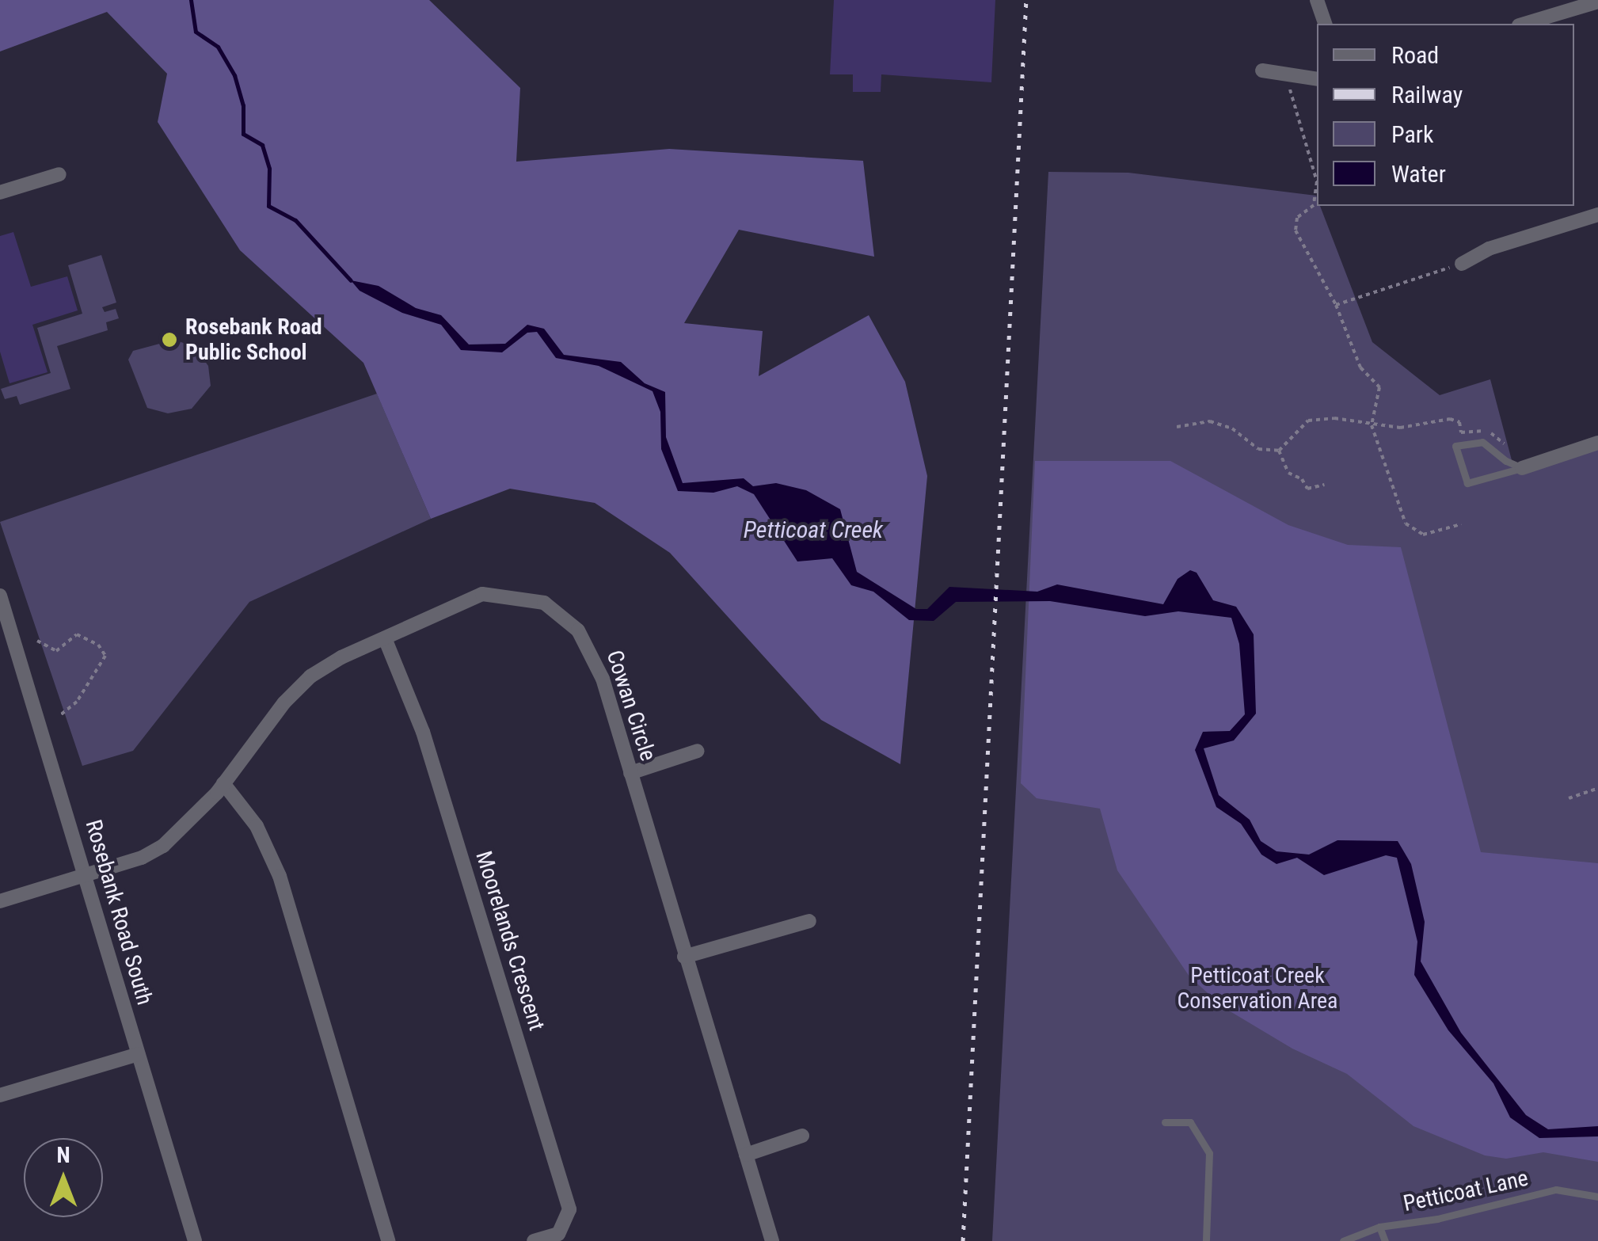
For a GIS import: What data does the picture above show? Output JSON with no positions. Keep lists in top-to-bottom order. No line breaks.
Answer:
{"streets":{"street":["Cowan Circle","Rosebank Road South","Moorelands Crescent"],"lane":["Petticoat Lane"]},"crossings":[["Cowan Circle","Rosebank Road South"],["Cowan Circle","Moorelands Crescent"]],"water":["Petticoat Creek"],"parks":["Petticoat Creek Conservation Area"],"places":["Rosebank Road Public School"],"legend":["Road","Railway","Park","Water"],"north":"top"}
